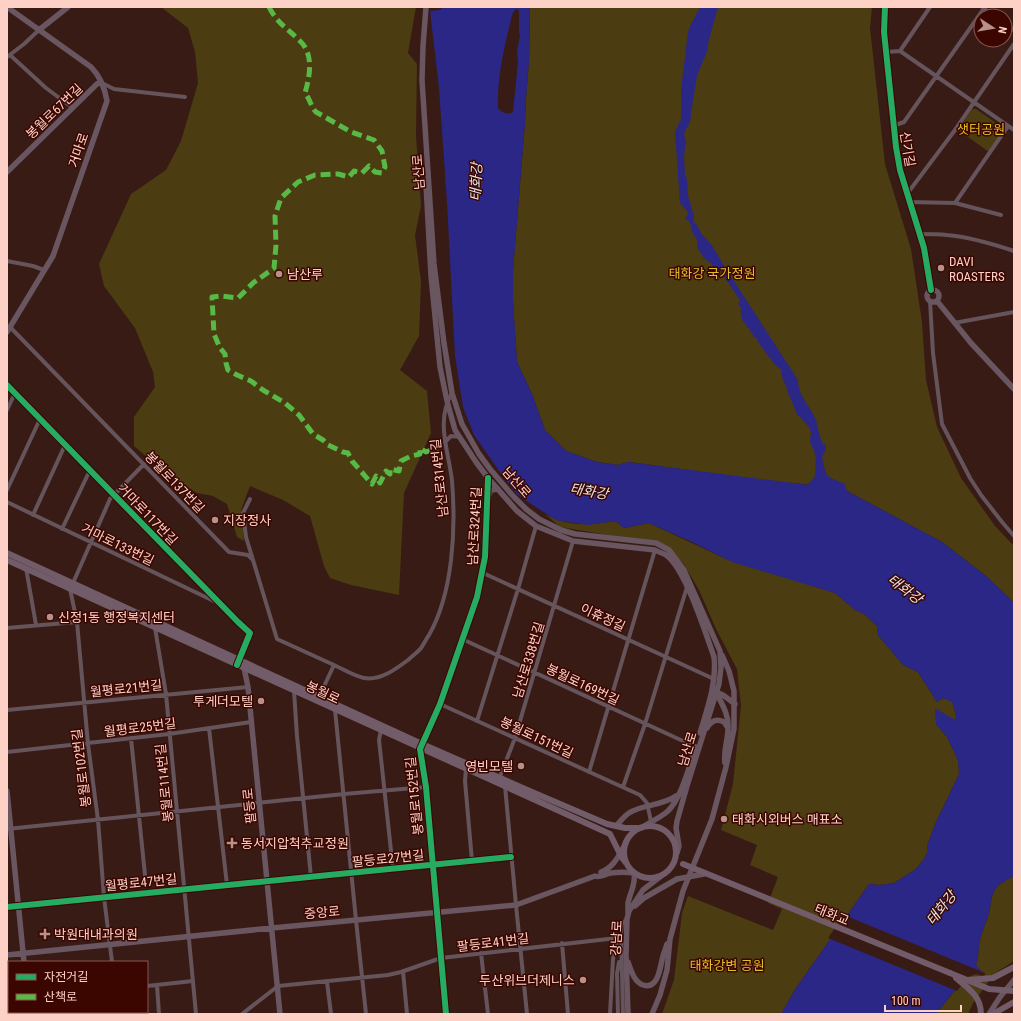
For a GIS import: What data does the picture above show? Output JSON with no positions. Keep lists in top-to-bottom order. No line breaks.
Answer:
{"streets":{"main road":["봉월로67번길","신기길","거마로","남산로","거마로117번길","봉월로","팔등로","중앙로","태화교","강남로"],"street":["남산로314번길","봉월로137번길","남산로324번길","거마로133번길","이휴정길","남산로338번길","봉월로169번길","월평로21번길","월평로25번길","봉월로151번길","봉월로102번길","봉월로114번길","봉월로152번길","팔등로27번길","월평로47번길","팔등로41번길"]},"crossings":[["봉월로67번길","거마로"],["거마로","봉월로137번길"],["남산로","남산로314번길"],["남산로","남산로324번길"],["남산로","이휴정길"],["남산로","남산로338번길"],["남산로","봉월로169번길"],["남산로","중앙로"],["남산로","태화교"],["남산로","강남로"],["거마로117번길","거마로133번길"],["거마로117번길","봉월로"],["남산로324번길","이휴정길"],["남산로324번길","봉월로169번길"],["남산로324번길","봉월로151번길"],["이휴정길","남산로338번길"],["남산로338번길","봉월로169번길"],["남산로338번길","봉월로151번길"],["월평로21번길","봉월로102번길"],["월평로21번길","봉월로114번길"],["월평로21번길","팔등로"],["봉월로","봉월로102번길"],["봉월로","봉월로114번길"],["봉월로","봉월로152번길"],["봉월로","팔등로"],["월평로25번길","봉월로102번길"],["월평로25번길","봉월로114번길"],["월평로25번길","팔등로"],["봉월로102번길","월평로47번길"],["봉월로102번길","중앙로"],["봉월로114번길","월평로47번길"],["봉월로114번길","중앙로"],["봉월로152번길","팔등로27번길"],["봉월로152번길","중앙로"],["봉월로152번길","팔등로41번길"],["팔등로","팔등로27번길"],["팔등로","월평로47번길"],["팔등로","중앙로"],["팔등로","팔등로41번길"],["팔등로27번길","월평로47번길"],["중앙로","태화교"],["중앙로","강남로"],["태화교","강남로"]],"water":["태화강"],"parks":["샛터공원","태화강 국가정원","태화강변 공원"],"places":{"other":["DAVI ROASTERS","남산루","지장정사","신정1동 행정복지센터","투게더모텔","영빈모텔","태화시외버스 매표소","두산위브더제니스"],"health":["동서지압척추교정원","박원대내과의원"]},"legend":["자전거길","산책로"],"scale_bar":"100 m","north":"right"}
